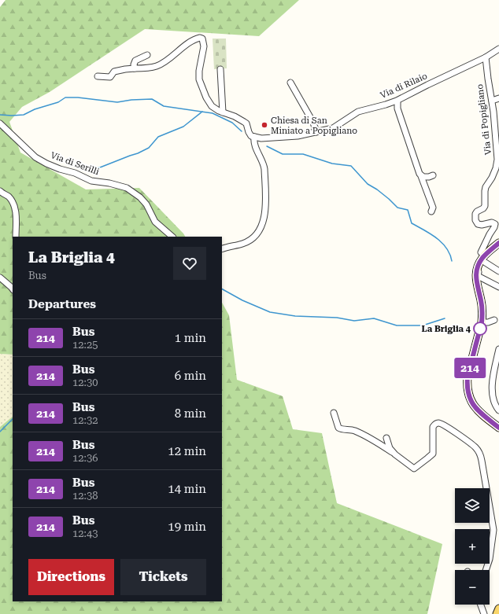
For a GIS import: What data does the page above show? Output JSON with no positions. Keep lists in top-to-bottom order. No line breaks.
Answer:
{"streets":{"street":["Via di Rilaio","Via di Popigliano","Via di Serilli"]},"crossings":[["Via di Rilaio","Via di Popigliano"]],"places":["Chiesa di San Miniato a Popigliano","La Briglia 4"],"lines":["bus line 214"],"page":{"on_map":"214","heading":[["La Briglia 4","Bus"],"Departures"],"list":[{"mark":"214","name":"Bus","note":"12:25","value":"1 min"},{"mark":"214","name":"Bus","note":"12:30","value":"6 min"},{"mark":"214","name":"Bus","note":"12:32","value":"8 min"},{"mark":"214","name":"Bus","note":"12:36","value":"12 min"},{"mark":"214","name":"Bus","note":"12:38","value":"14 min"},{"mark":"214","name":"Bus","note":"12:43","value":"19 min"}],"map_buttons":["+","−"],"buttons":["Directions","Tickets"]}}
